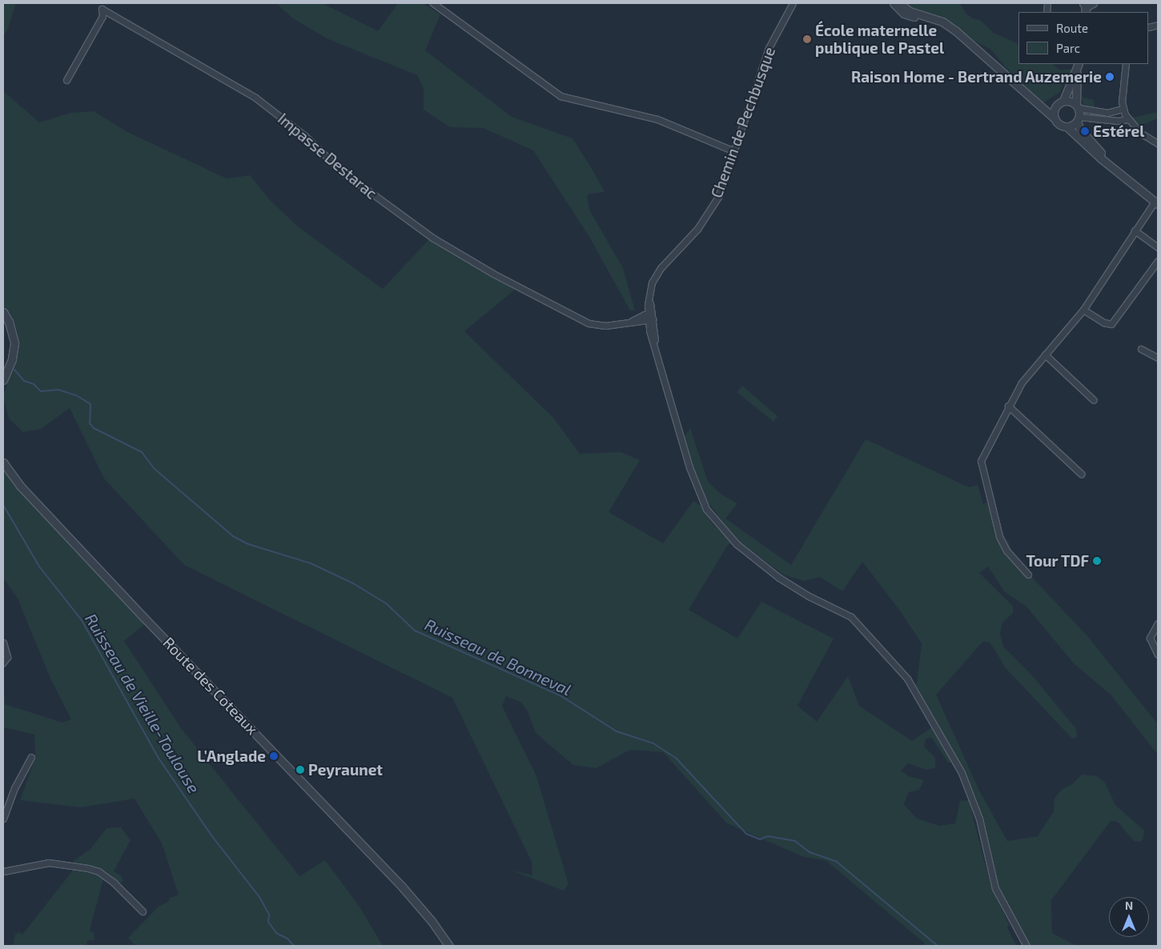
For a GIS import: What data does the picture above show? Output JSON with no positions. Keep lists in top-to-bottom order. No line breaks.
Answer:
{"streets":{"street":["Chemin de Pechbusque","Impasse Destarac","Route des Coteaux"]},"crossings":[["Chemin de Pechbusque","Impasse Destarac"]],"water":["Ruisseau de Bonneval","Ruisseau de Vieille-Toulouse"],"places":["École maternelle publique le Pastel","Raison Home - Bertrand Auzemerie","Estérel","Tour TDF","L'Anglade","Peyraunet"],"legend":["Route","Parc"],"north":"top"}
